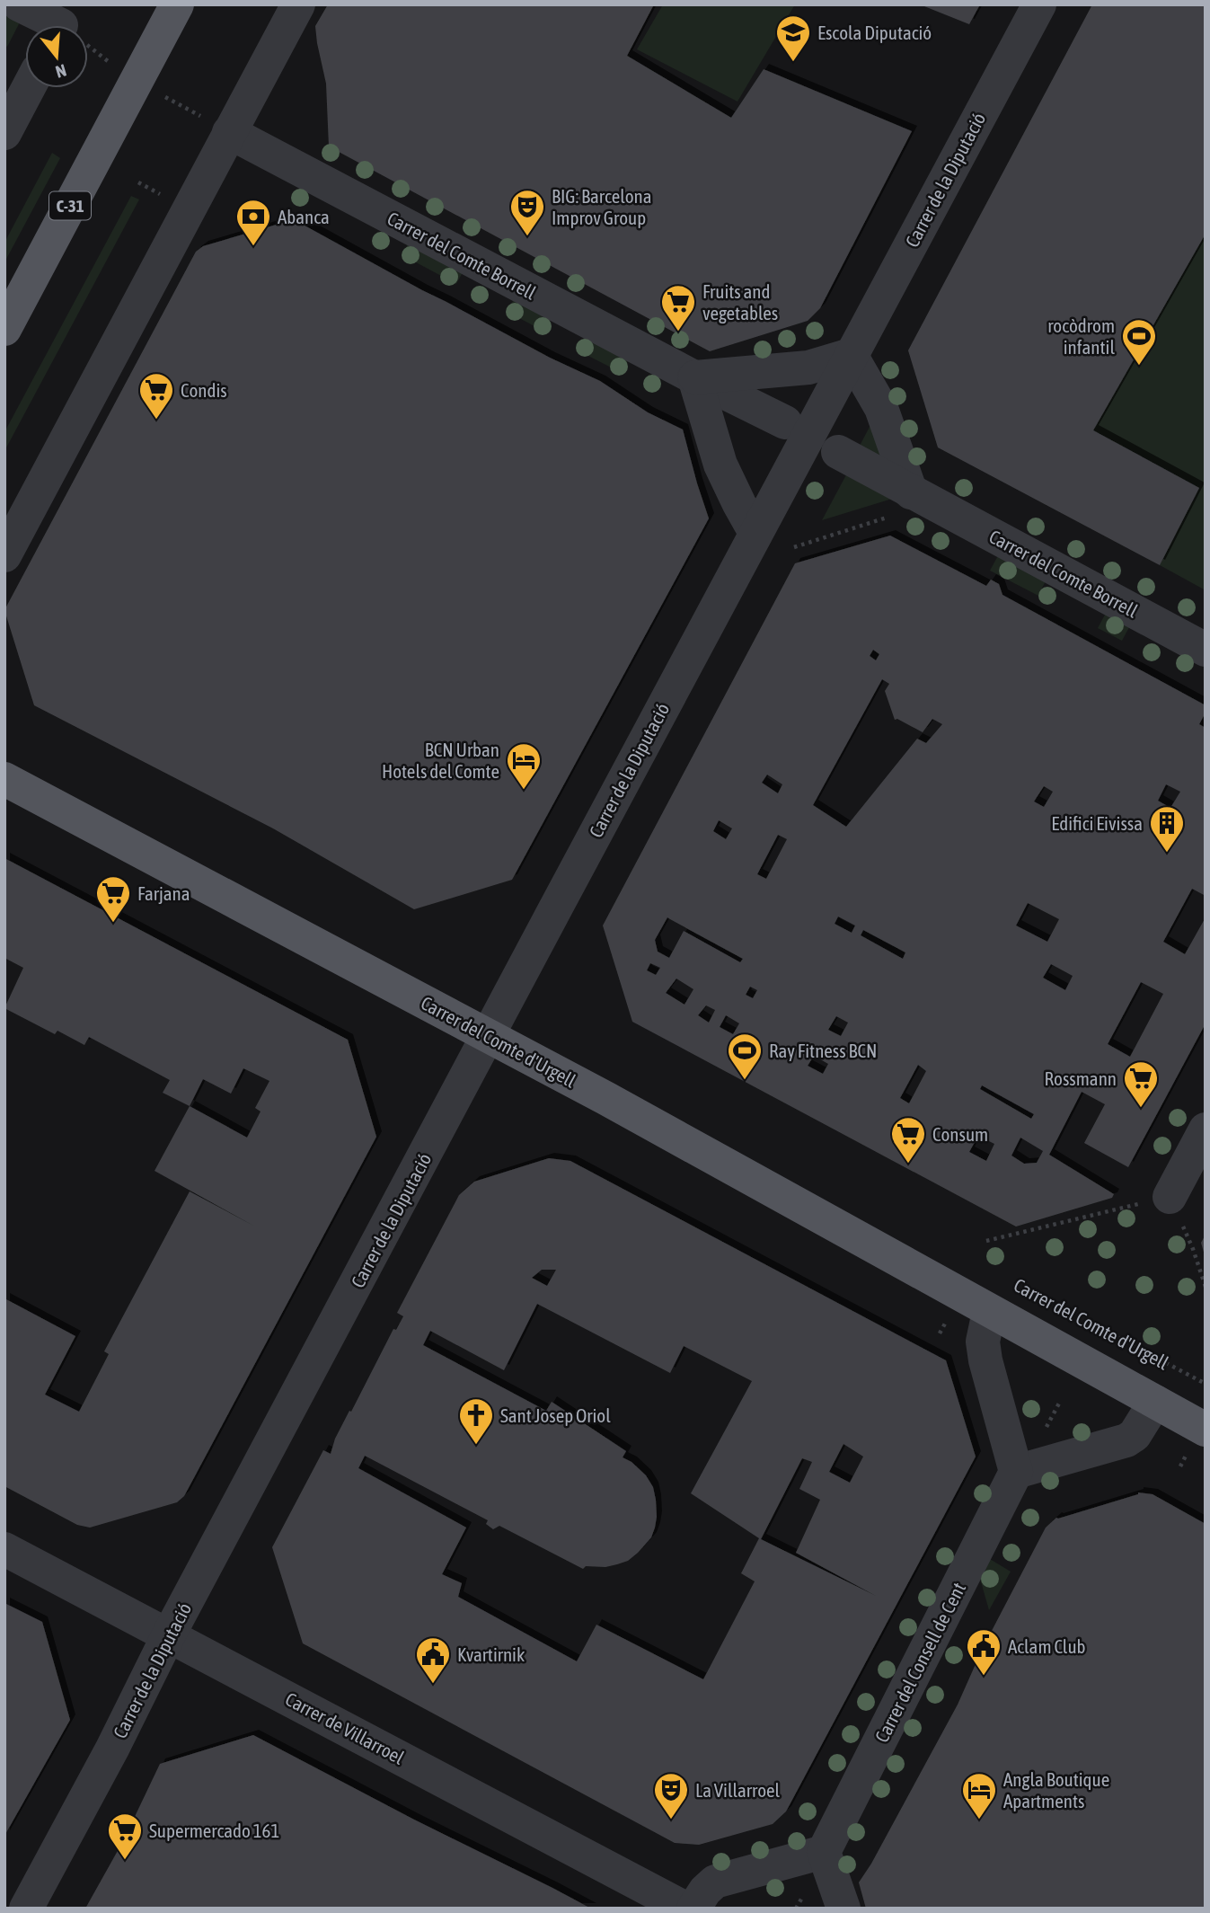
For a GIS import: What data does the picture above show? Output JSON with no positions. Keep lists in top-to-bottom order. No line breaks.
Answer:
{"streets":{"main road":["C-31","Carrer del Comte d'Urgell"],"street":["Carrer de la Diputació","Carrer del Comte Borrell","Carrer del Consell de Cent","Carrer de Villarroel"]},"crossings":[["Carrer de la Diputació","Carrer del Comte d'Urgell"],["Carrer de la Diputació","Carrer de Villarroel"],["Carrer del Comte d'Urgell","Carrer del Consell de Cent"]],"places":{"school or university":["Escola Diputació"],"theatre":["BIG: Barcelona Improv Group","La Villarroel"],"bank":["Abanca"],"supermarket":["Fruits and vegetables","Condis","Farjana","Rossmann","Consum","Supermercado 161"],"sports":["rocòdrom infantil","Ray Fitness BCN"],"hotel":["BCN Urban Hotels del Comte","Angla Boutique Apartments"],"building":["Edifici Eivissa"],"church":["Sant Josep Oriol"],"public building":["Aclam Club","Kvartirnik"]},"north":"bottom"}
